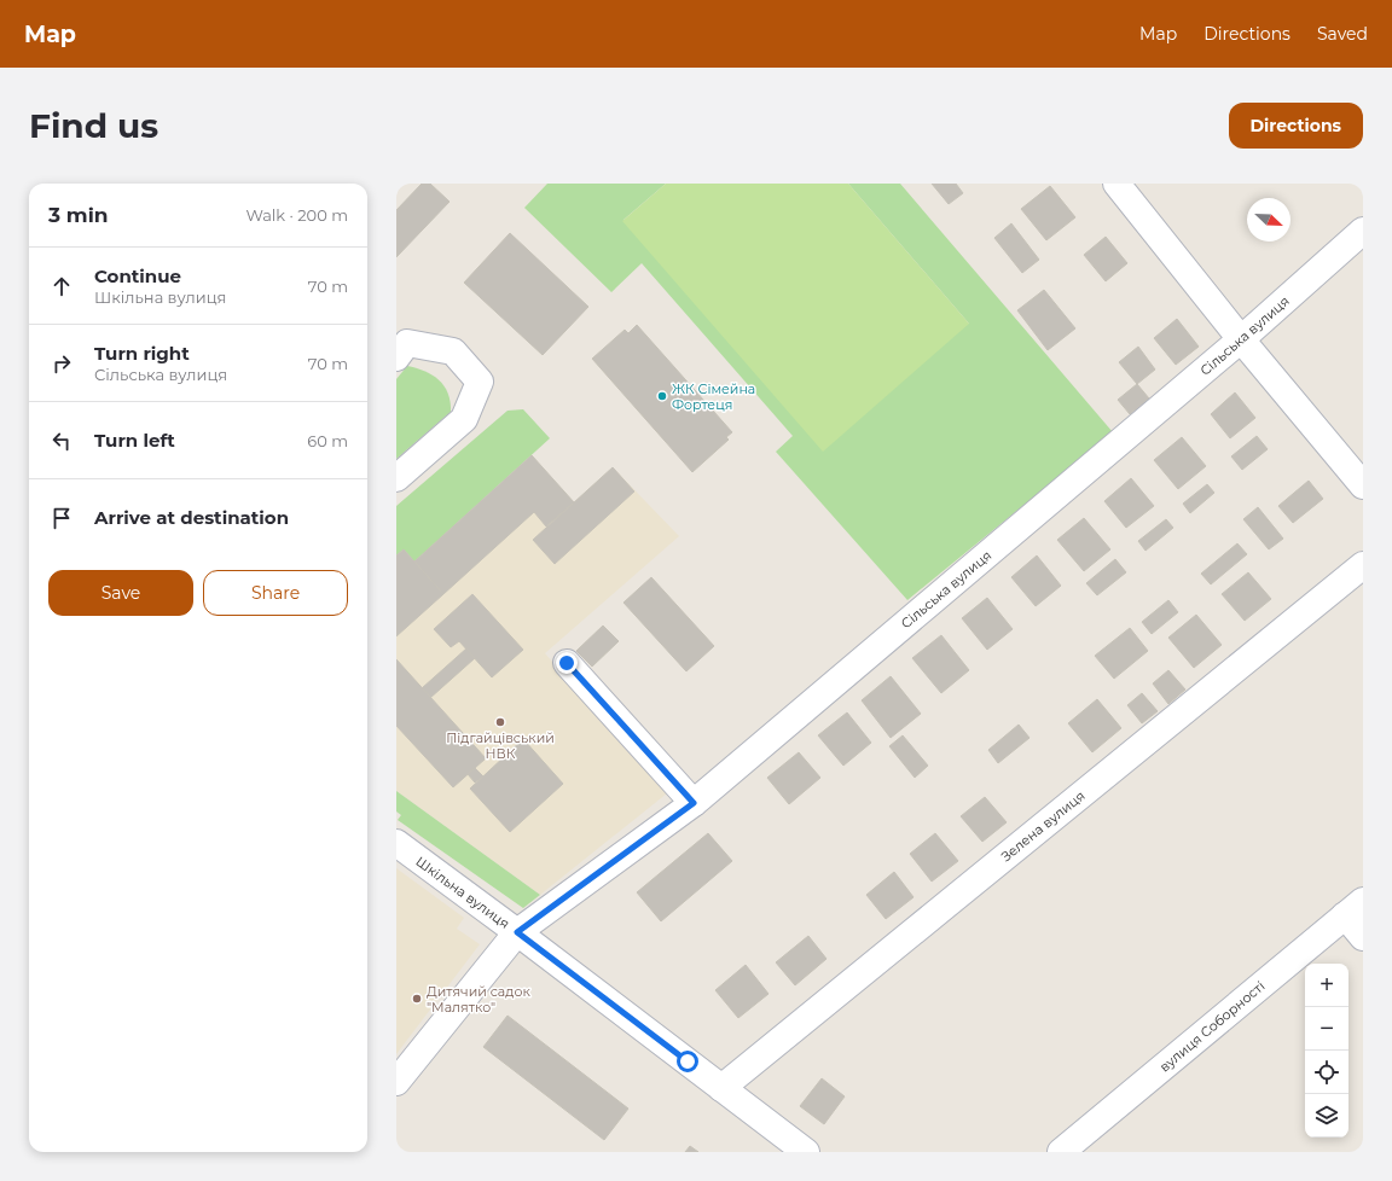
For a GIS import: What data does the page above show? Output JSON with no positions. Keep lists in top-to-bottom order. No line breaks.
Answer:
{"streets":{"street":["Сільська вулиця","Зелена вулиця","Шкільна вулиця","вулиця Соборності"]},"crossings":[["Сільська вулиця","Шкільна вулиця"],["Зелена вулиця","Шкільна вулиця"]],"places":["ЖК Сімейна Фортеця","Підгайцівський НВК","Дитячий садок \"Малятко\""],"north":"bottom right","page":{"header":"Map","nav":["Map","Directions","Saved"],"buttons":["Directions",["Save","Share"]],"title":"Find us","heading":["3 min","Walk · 200 m"],"list":[["Continue","Шкільна вулиця","70 m"],["Turn right","Сільська вулиця","70 m"],["Turn left","60 m"],"Arrive at destination"],"map_buttons":["+","−"]}}
